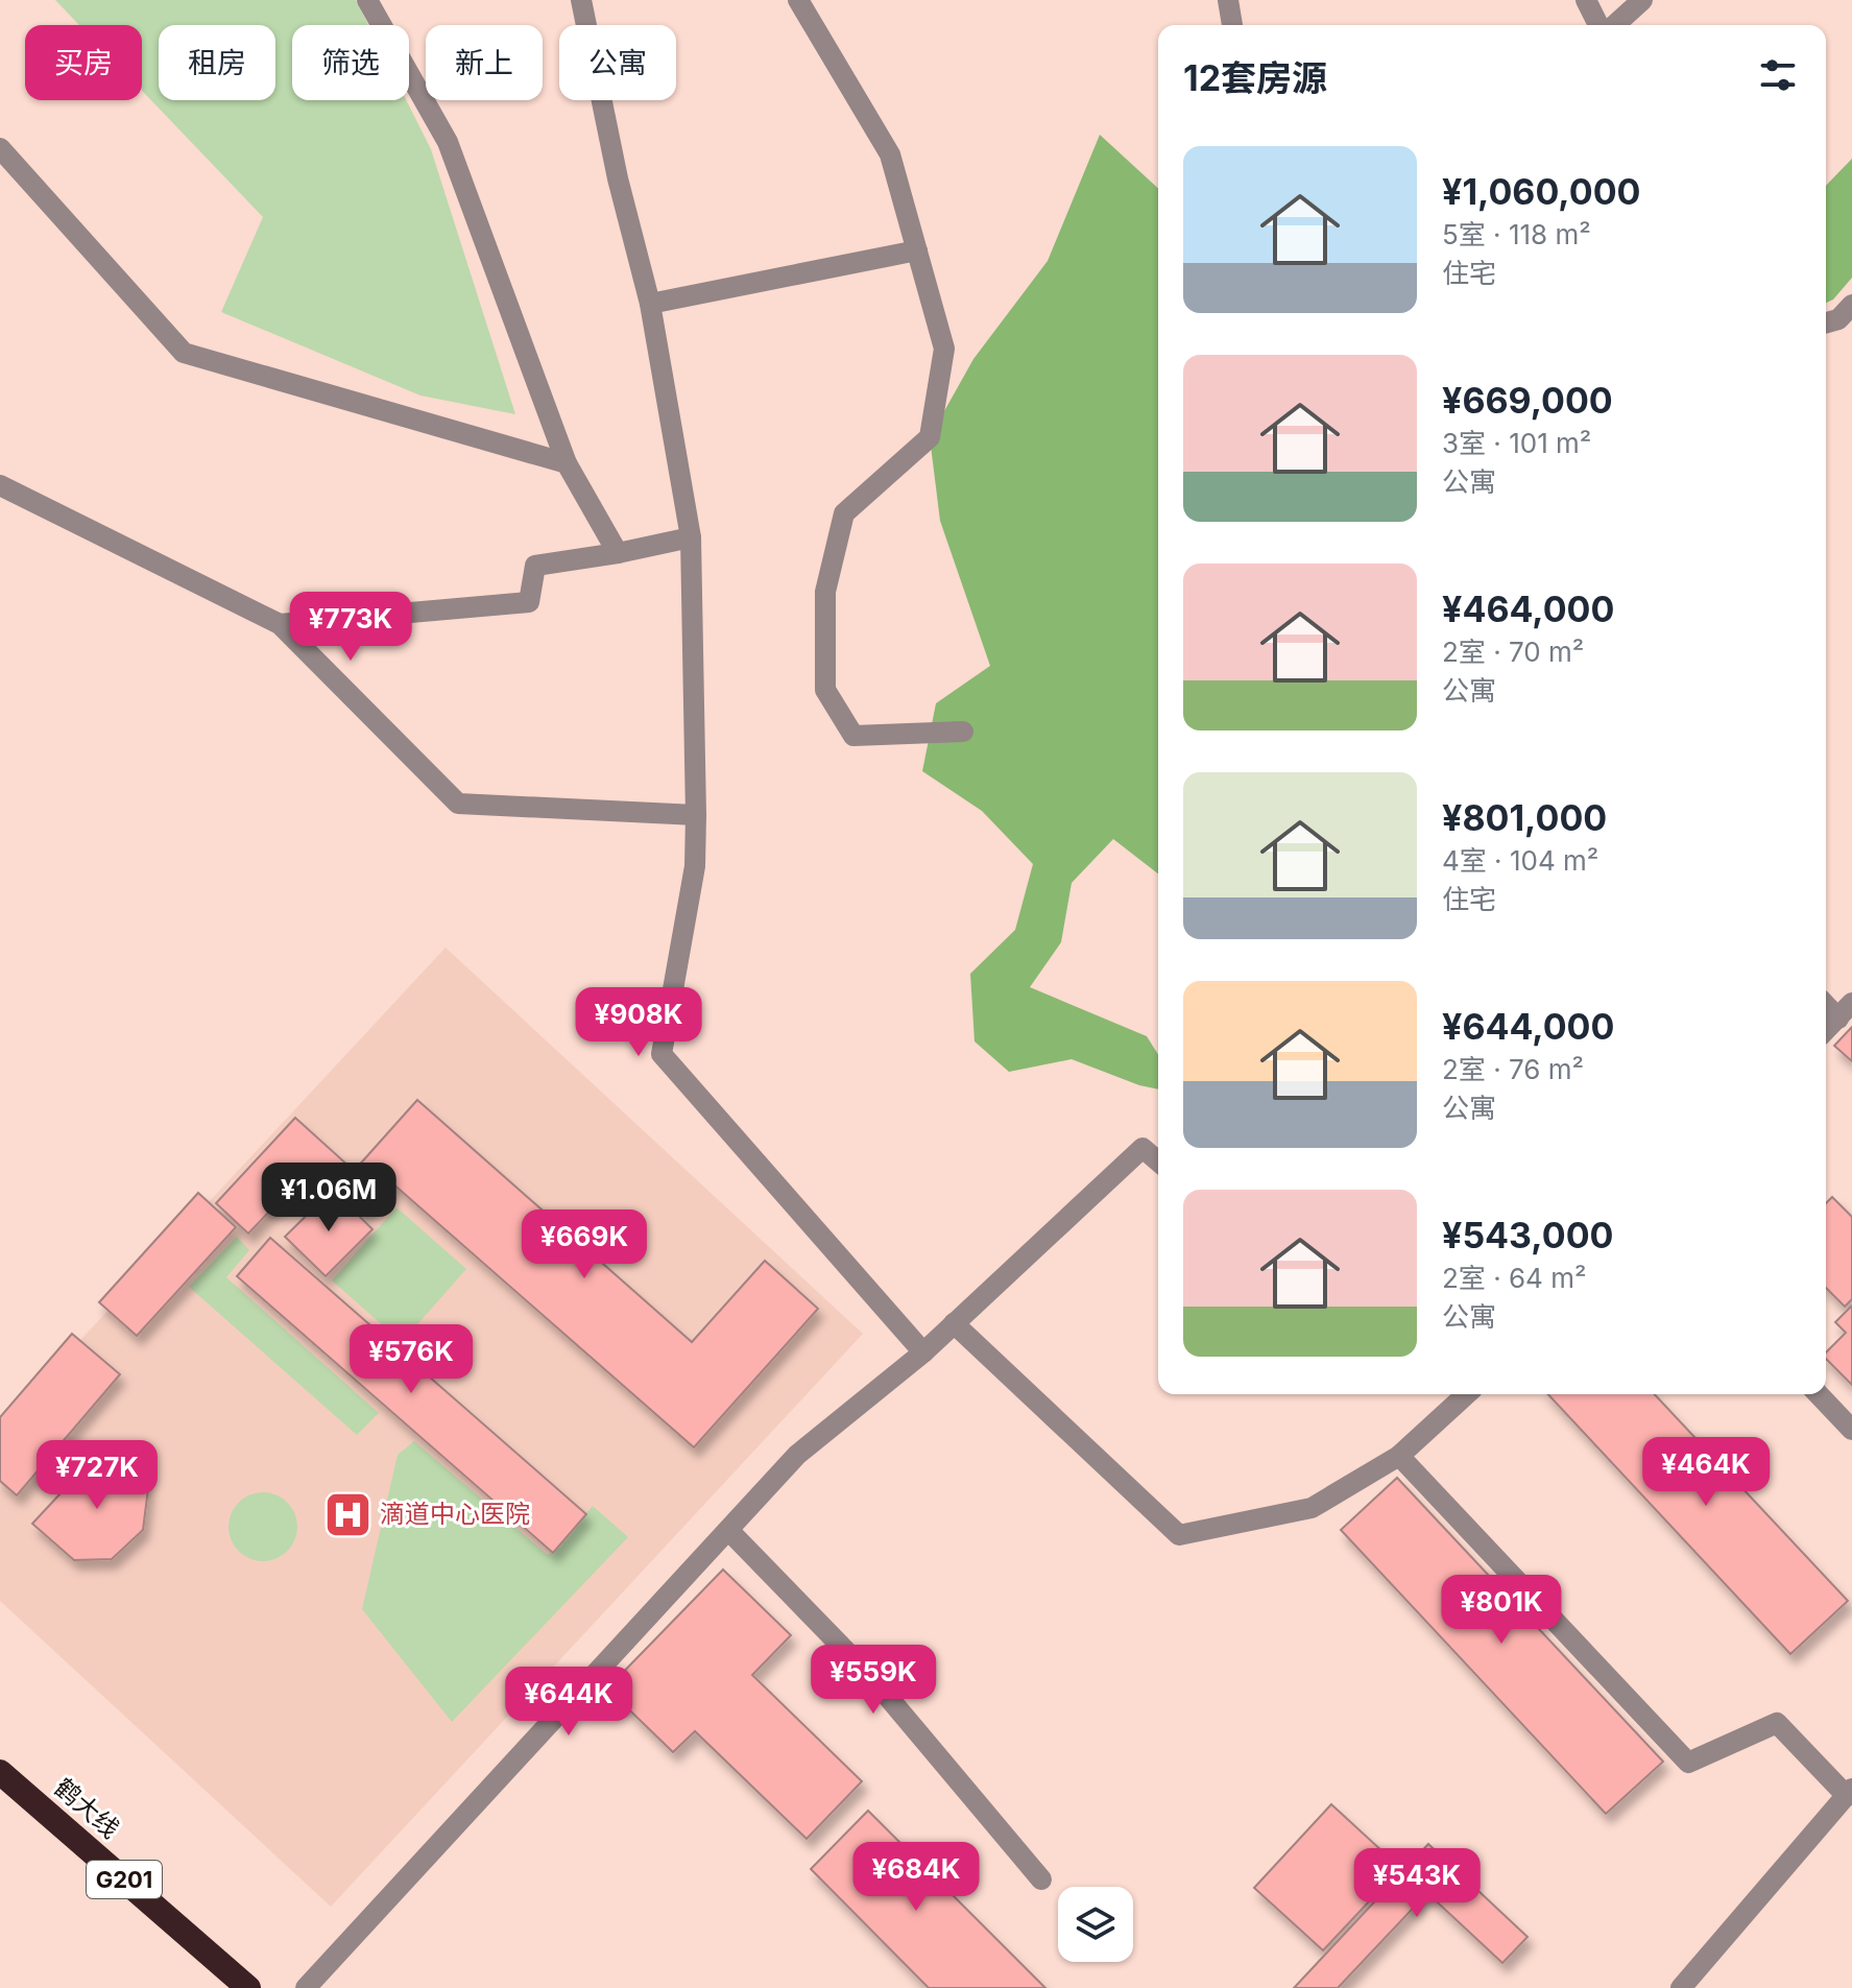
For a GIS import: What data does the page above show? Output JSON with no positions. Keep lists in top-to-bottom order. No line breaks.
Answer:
{"streets":{"highway":["鹤大线","G201"]},"places":{"hospital":["滴道中心医院"]},"page":{"chip":["买房","租房","筛选","新上","公寓"],"heading":"12套房源","list":[{"name":"¥1,060,000","note":"5室 · 118 m² · 住宅"},{"name":"¥669,000","note":"3室 · 101 m² · 公寓"},{"name":"¥464,000","note":"2室 · 70 m² · 公寓"},{"name":"¥801,000","note":"4室 · 104 m² · 住宅"},{"name":"¥644,000","note":"2室 · 76 m² · 公寓"},{"name":"¥543,000","note":"2室 · 64 m² · 公寓"}],"price":["¥773K","¥908K","¥1.06M","¥669K","¥576K","¥464K","¥727K","¥801K","¥559K","¥644K","¥684K","¥543K"]}}
